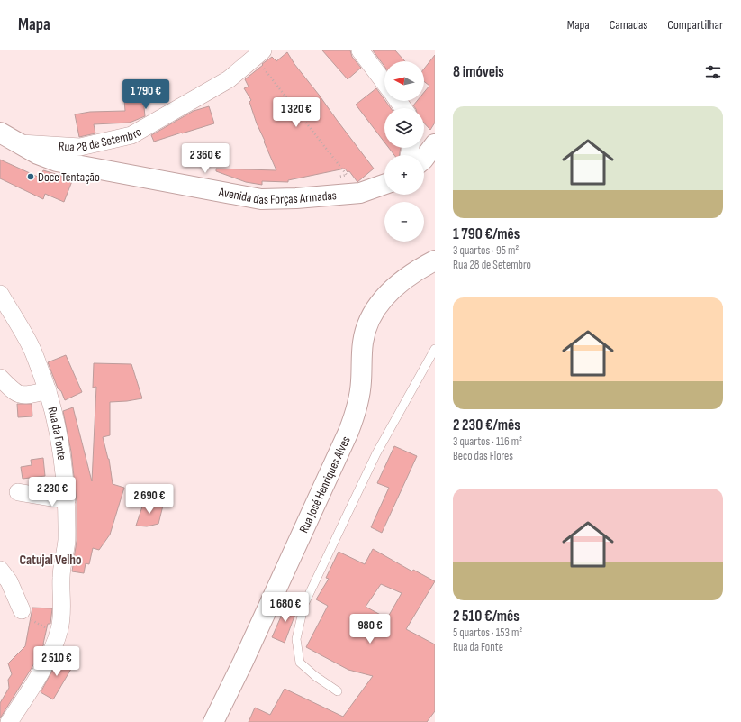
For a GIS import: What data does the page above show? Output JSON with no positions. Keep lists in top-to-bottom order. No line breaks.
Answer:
{"streets":{"main road":["Avenida das Forças Armadas","Rua José Henriques Alves"],"street":["Rua 28 de Setembro","Rua da Fonte"]},"crossings":[["Rua 28 de Setembro","Avenida das Forças Armadas"]],"districts":["Catujal Velho"],"places":["Doce Tentação"],"north":"left","page":{"header":"Mapa","nav":["Mapa","Camadas","Compartilhar"],"heading":"8 imóveis","map_buttons":["+","−"],"price":["1 790 €","1 320 €","2 360 €","2 230 €","2 690 €","1 680 €","980 €","2 510 €"],"list":[{"name":"1 790 €/mês","note":"3 quartos · 95 m² · Rua 28 de Setembro"},{"name":"2 230 €/mês","note":"3 quartos · 116 m² · Beco das Flores"},{"name":"2 510 €/mês","note":"5 quartos · 153 m² · Rua da Fonte"}]}}
